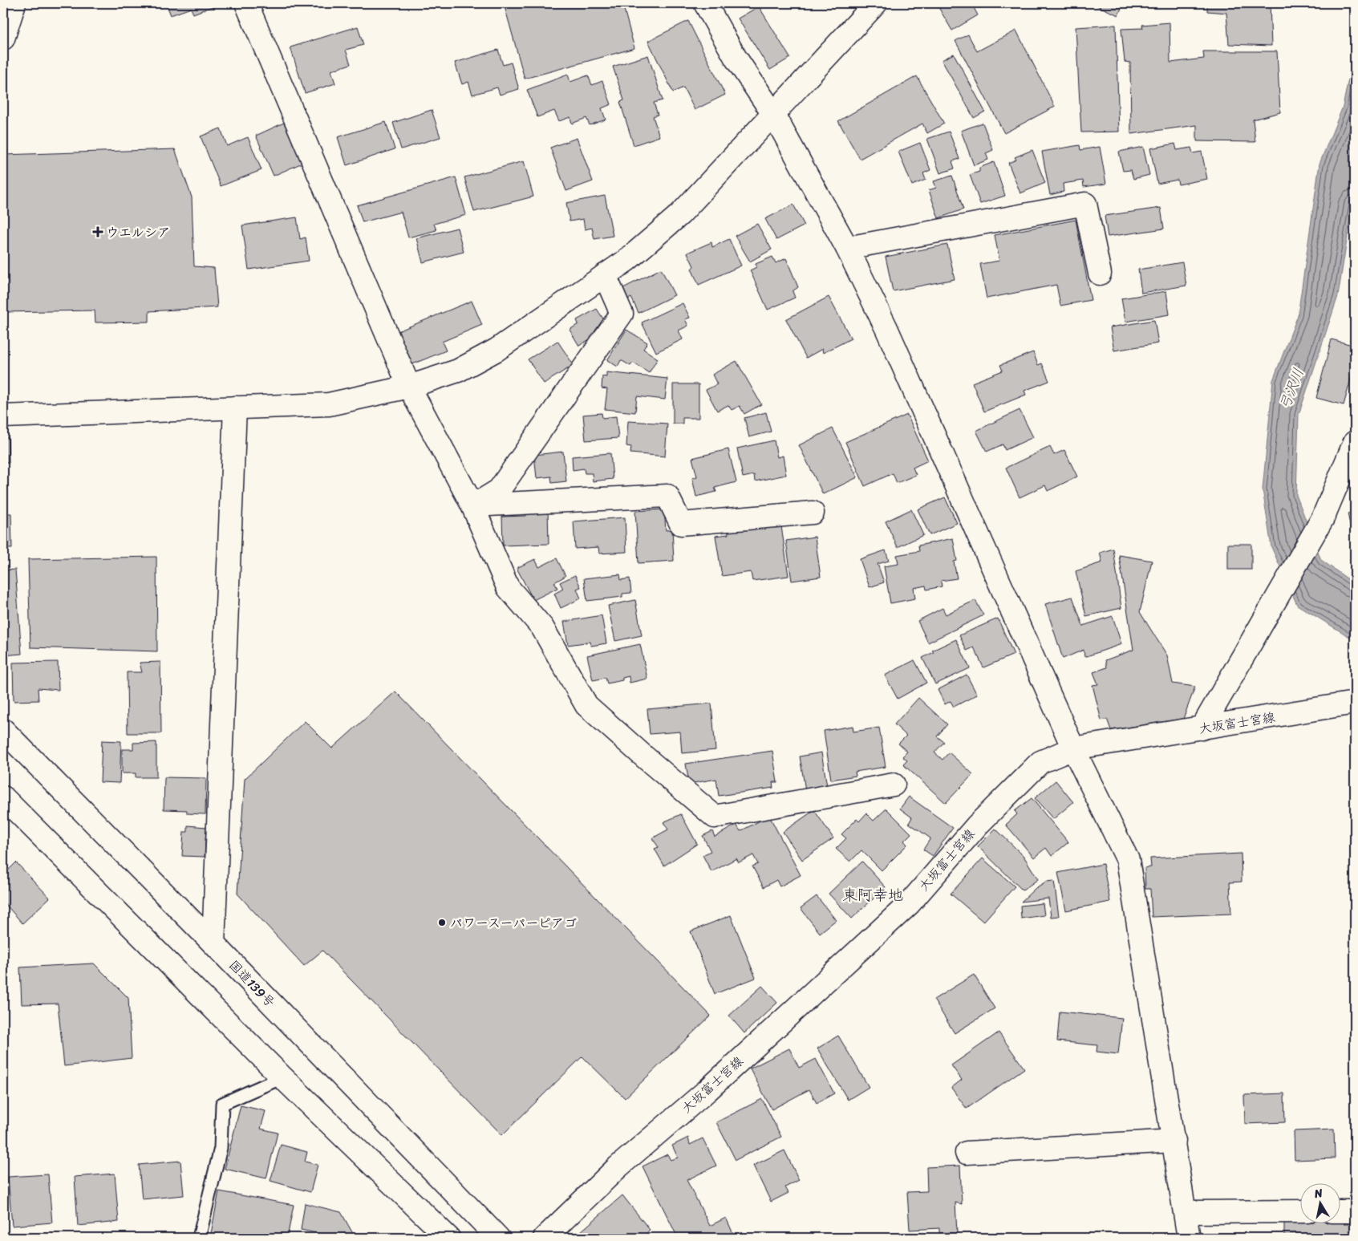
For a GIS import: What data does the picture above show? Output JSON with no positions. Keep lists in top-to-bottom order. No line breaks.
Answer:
{"streets":{"main road":["大坂富士宮線","国道139号"]},"districts":["東阿幸地"],"water":["弓沢川"],"places":{"health":["ウエルシア"],"other":["パワースーパーピアゴ"]},"north":"top"}
